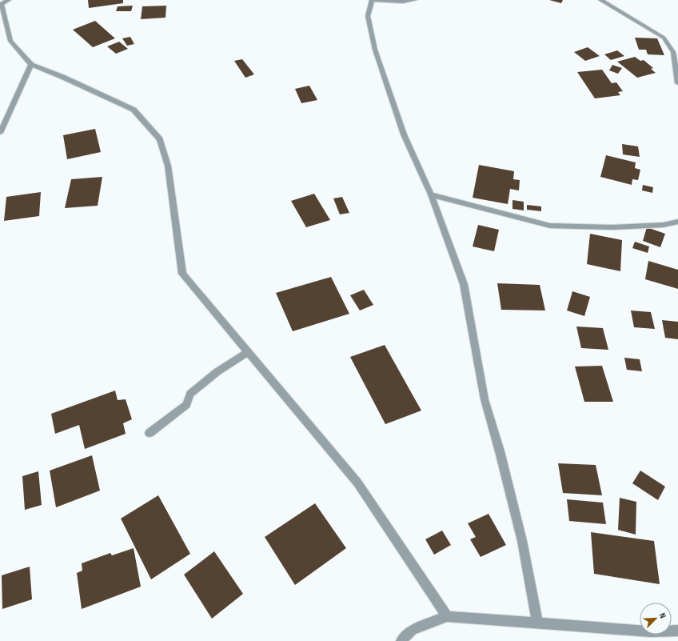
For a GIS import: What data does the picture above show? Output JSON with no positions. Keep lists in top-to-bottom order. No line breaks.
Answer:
{"north":"top right"}
